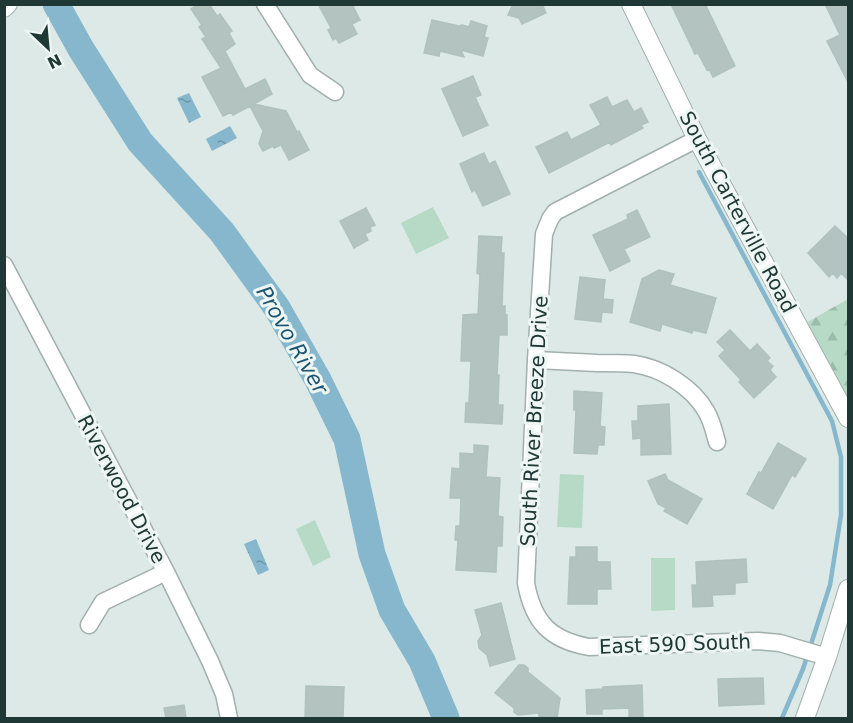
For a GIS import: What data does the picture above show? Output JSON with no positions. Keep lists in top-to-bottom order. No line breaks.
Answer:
{"streets":{"street":["South Carterville Road","South River Breeze Drive","Riverwood Drive","East 590 South"]},"crossings":[["South Carterville Road","South River Breeze Drive"],["South River Breeze Drive","East 590 South"]],"water":["Provo River"],"north":"bottom right"}
